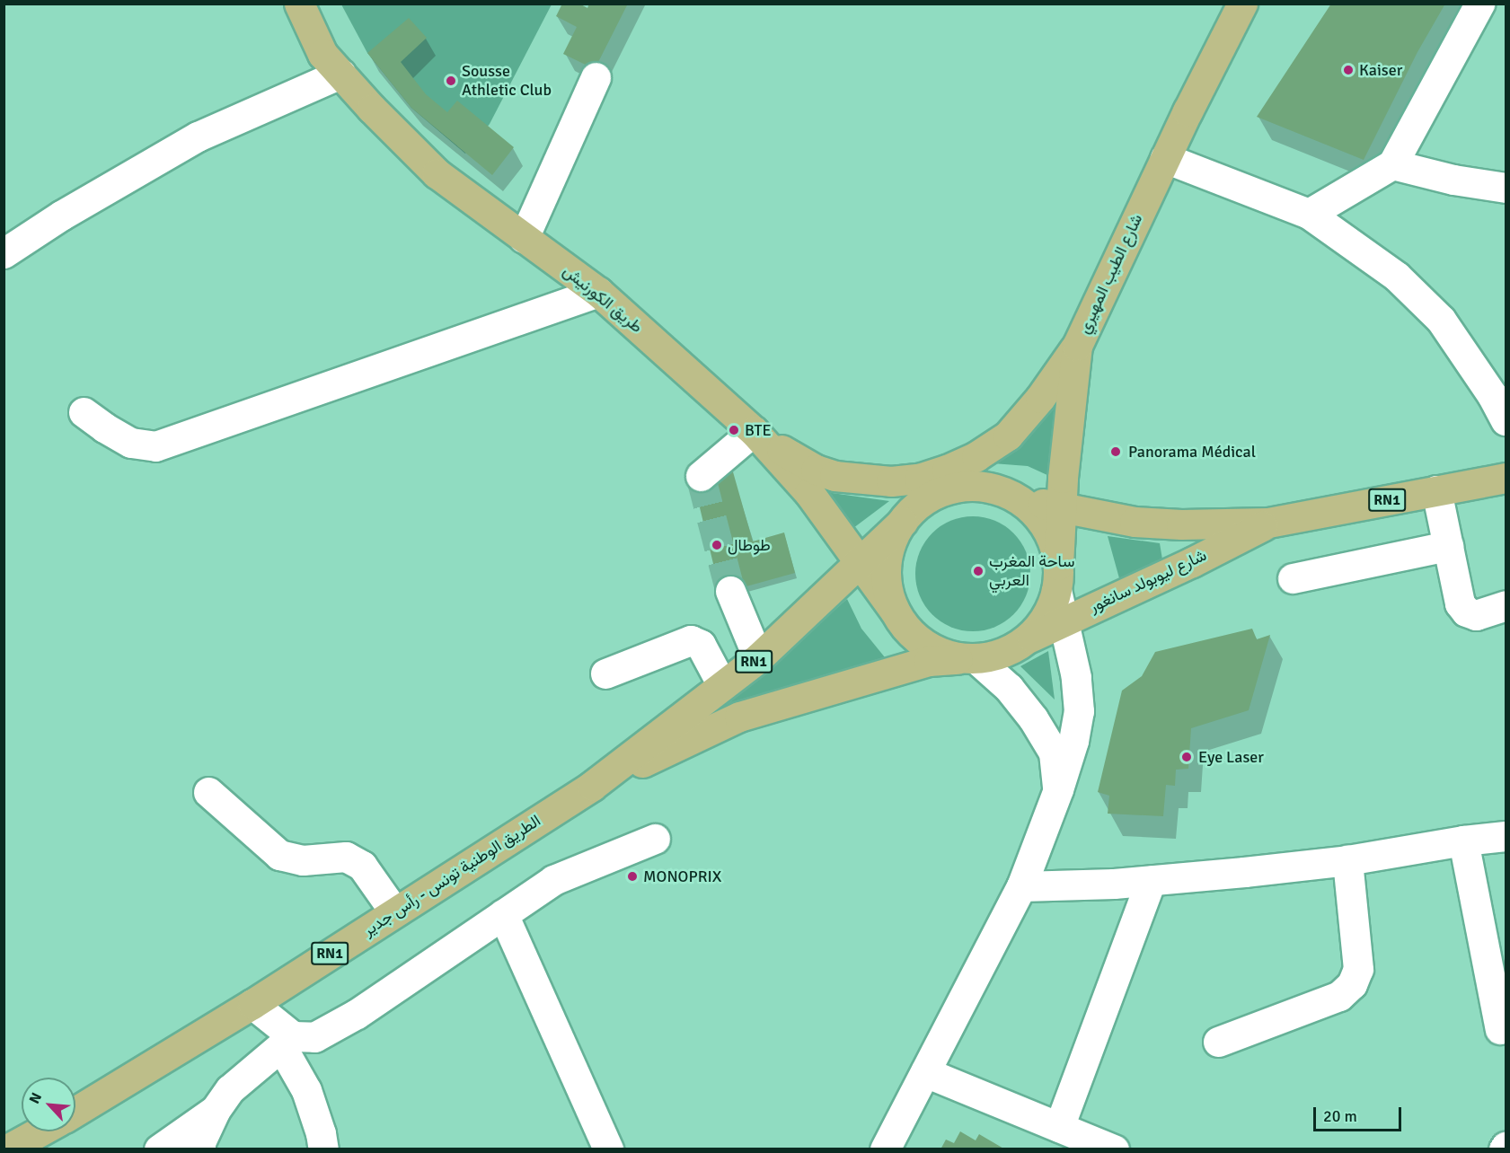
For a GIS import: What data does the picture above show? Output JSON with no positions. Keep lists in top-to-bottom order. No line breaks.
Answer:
{"streets":{"main road":["شارع الطيب المهيري","طريق الكورنيش","RN1","شارع ليوبولد سانغور","الطريق الوطنية تونس - رأس جدير"]},"crossings":[["شارع الطيب المهيري","طريق الكورنيش"],["شارع الطيب المهيري","RN1"],["شارع الطيب المهيري","شارع ليوبولد سانغور"],["شارع الطيب المهيري","الطريق الوطنية تونس - رأس جدير"],["طريق الكورنيش","RN1"],["طريق الكورنيش","شارع ليوبولد سانغور"],["طريق الكورنيش","الطريق الوطنية تونس - رأس جدير"],["RN1","شارع ليوبولد سانغور"],["RN1","الطريق الوطنية تونس - رأس جدير"],["شارع ليوبولد سانغور","الطريق الوطنية تونس - رأس جدير"]],"places":["Kaiser","Sousse Athletic Club","BTE","Panorama Médical","طوطال","ساحة المغرب العربي","Eye Laser","MONOPRIX"],"scale_bar":"20 m","north":"top left"}
